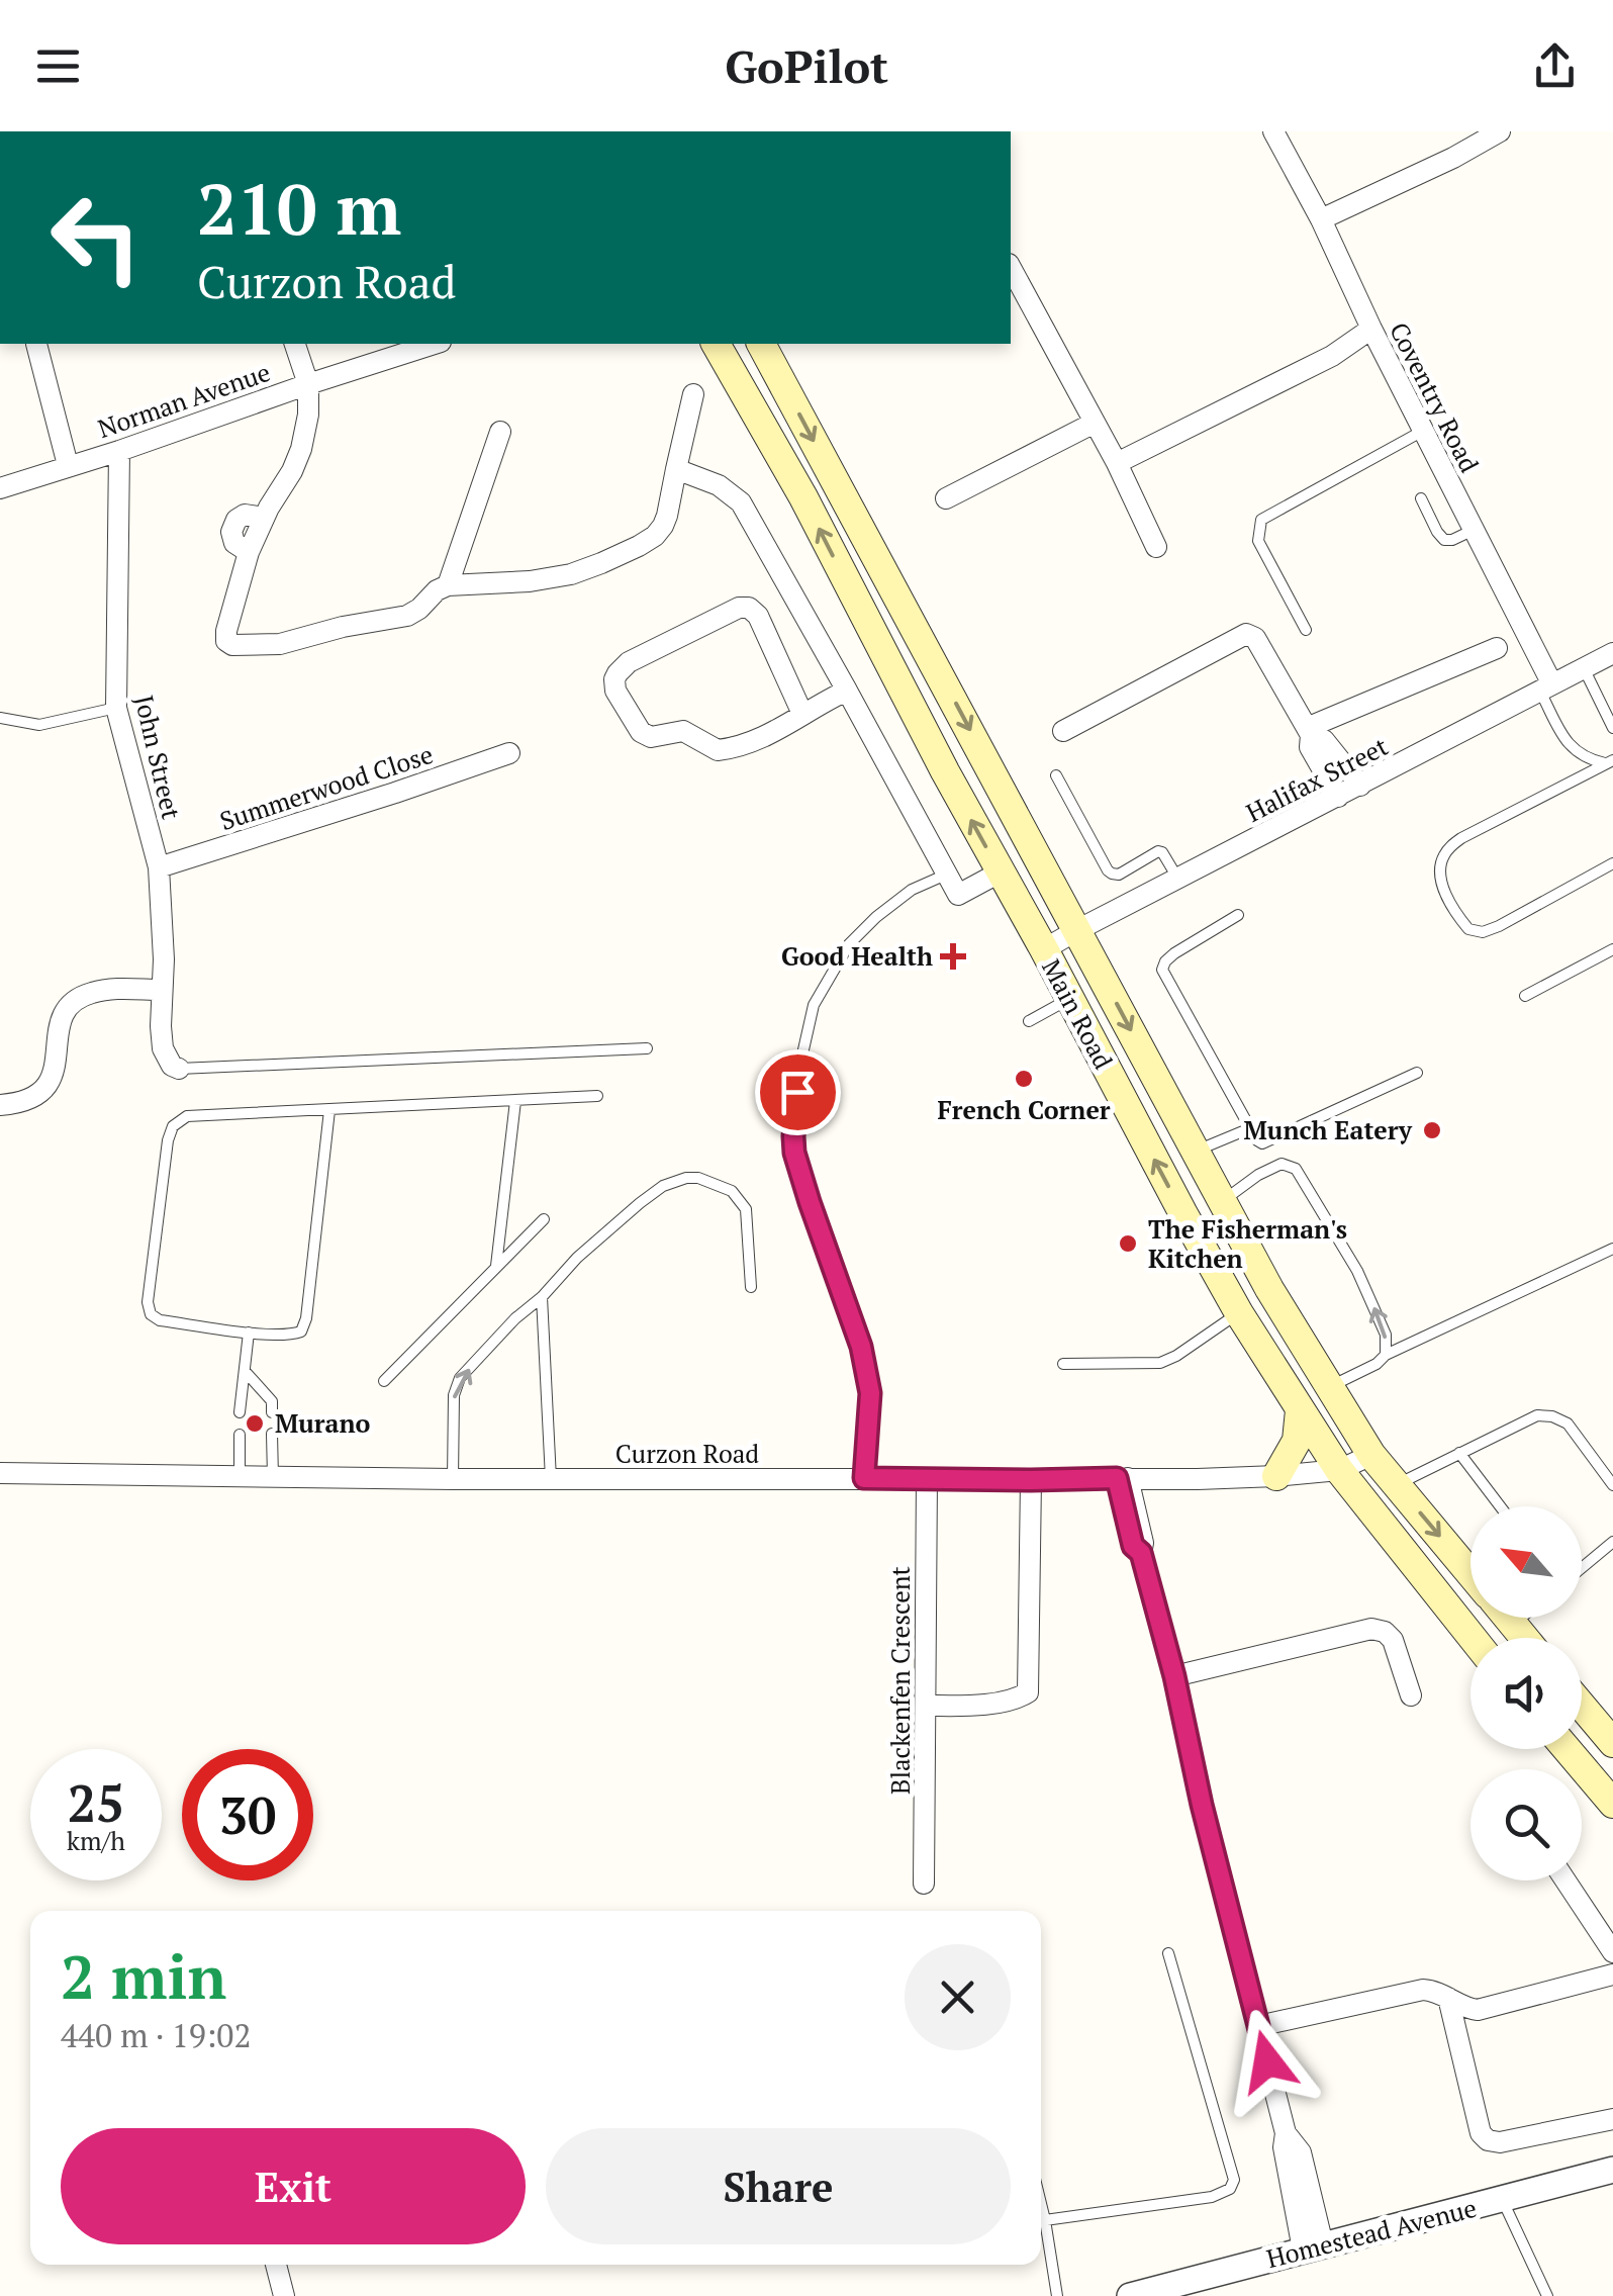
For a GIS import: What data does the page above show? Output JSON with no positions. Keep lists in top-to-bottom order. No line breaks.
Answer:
{"streets":{"main road":["Main Road"],"street":["Coventry Road","Norman Avenue","John Street","Halifax Street","Summerwood Close","Curzon Road","Blackenfen Crescent","Homestead Avenue"]},"crossings":[["Coventry Road","Halifax Street"],["Norman Avenue","John Street"],["John Street","Summerwood Close"],["Halifax Street","Main Road"],["Main Road","Curzon Road"],["Curzon Road","Blackenfen Crescent"]],"places":{"health":["Good Health"],"other":["French Corner","Munch Eatery","The Fisherman's Kitchen","Murano"]},"north":"top left","page":{"header":"GoPilot","turn":["210 m","Curzon Road"],"speed":"25 km/h","limit":"30","heading":["2 min","440 m · 19:02"],"buttons":["Exit","Share"]}}
